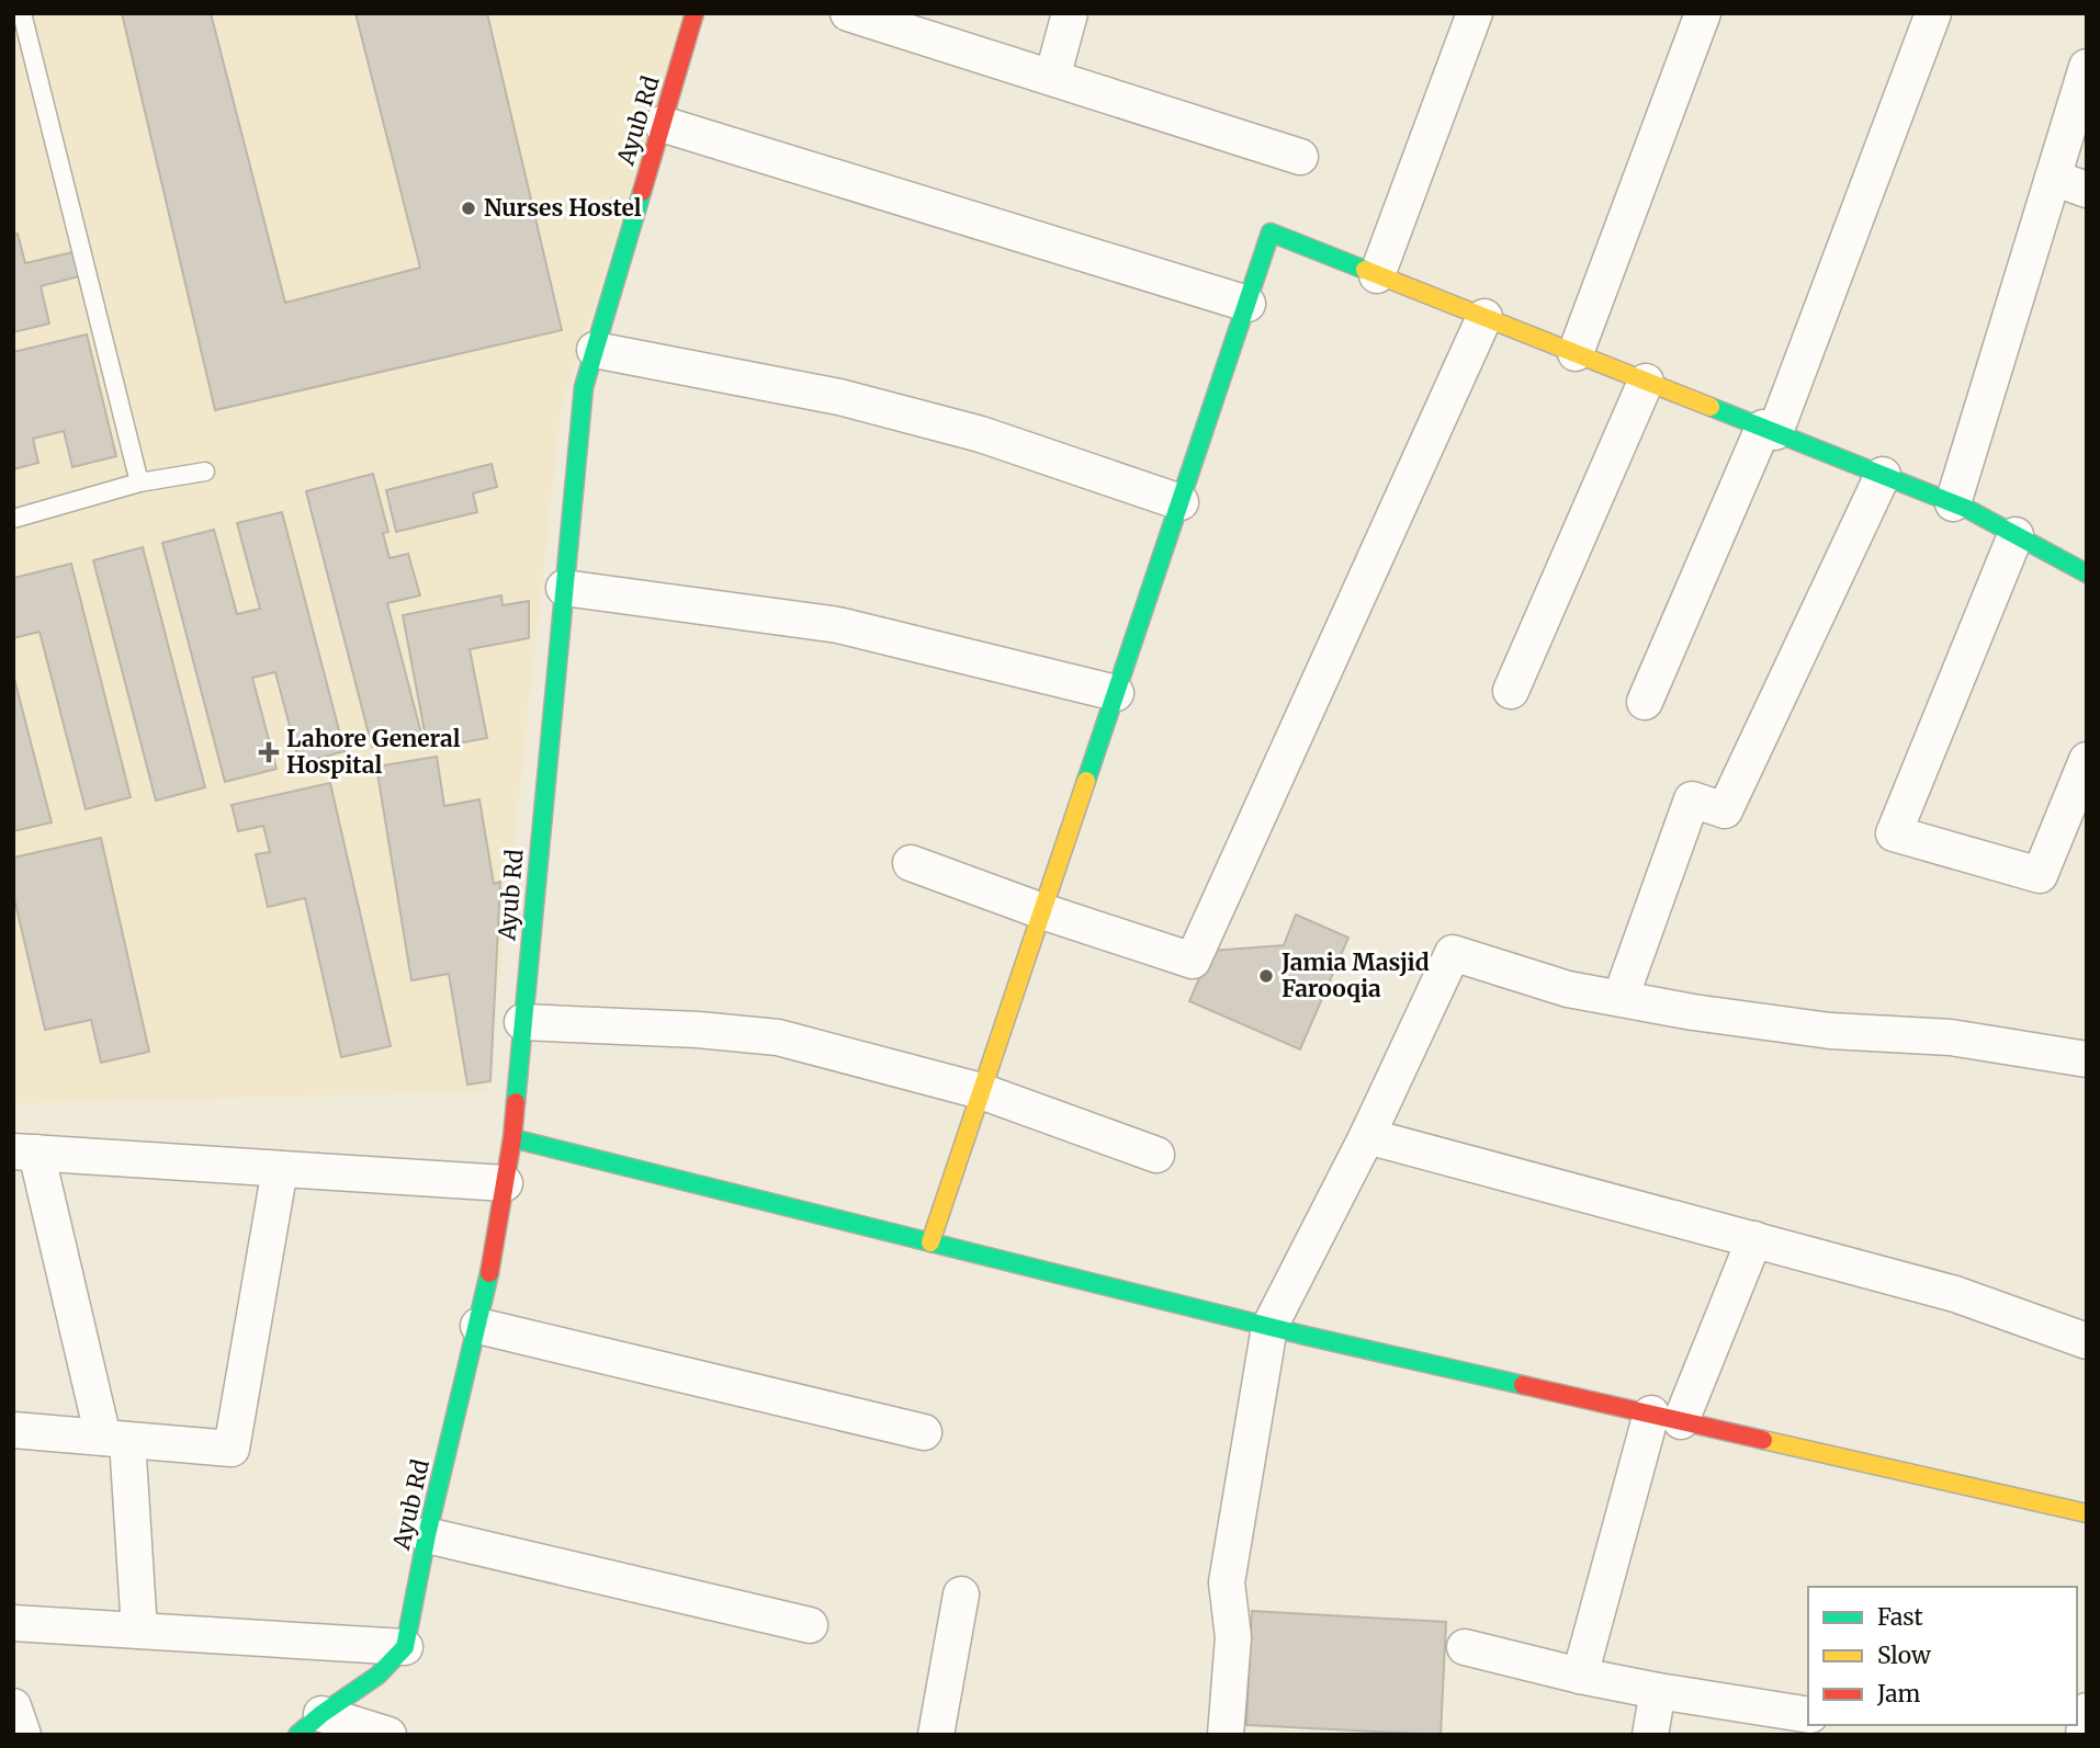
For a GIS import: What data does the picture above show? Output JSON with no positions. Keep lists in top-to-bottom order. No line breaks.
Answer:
{"streets":{"street":["Ayub Rd"]},"places":{"other":["Nurses Hostel","Jamia Masjid Farooqia"],"health":["Lahore General Hospital"]},"legend":["Fast","Slow","Jam"]}
